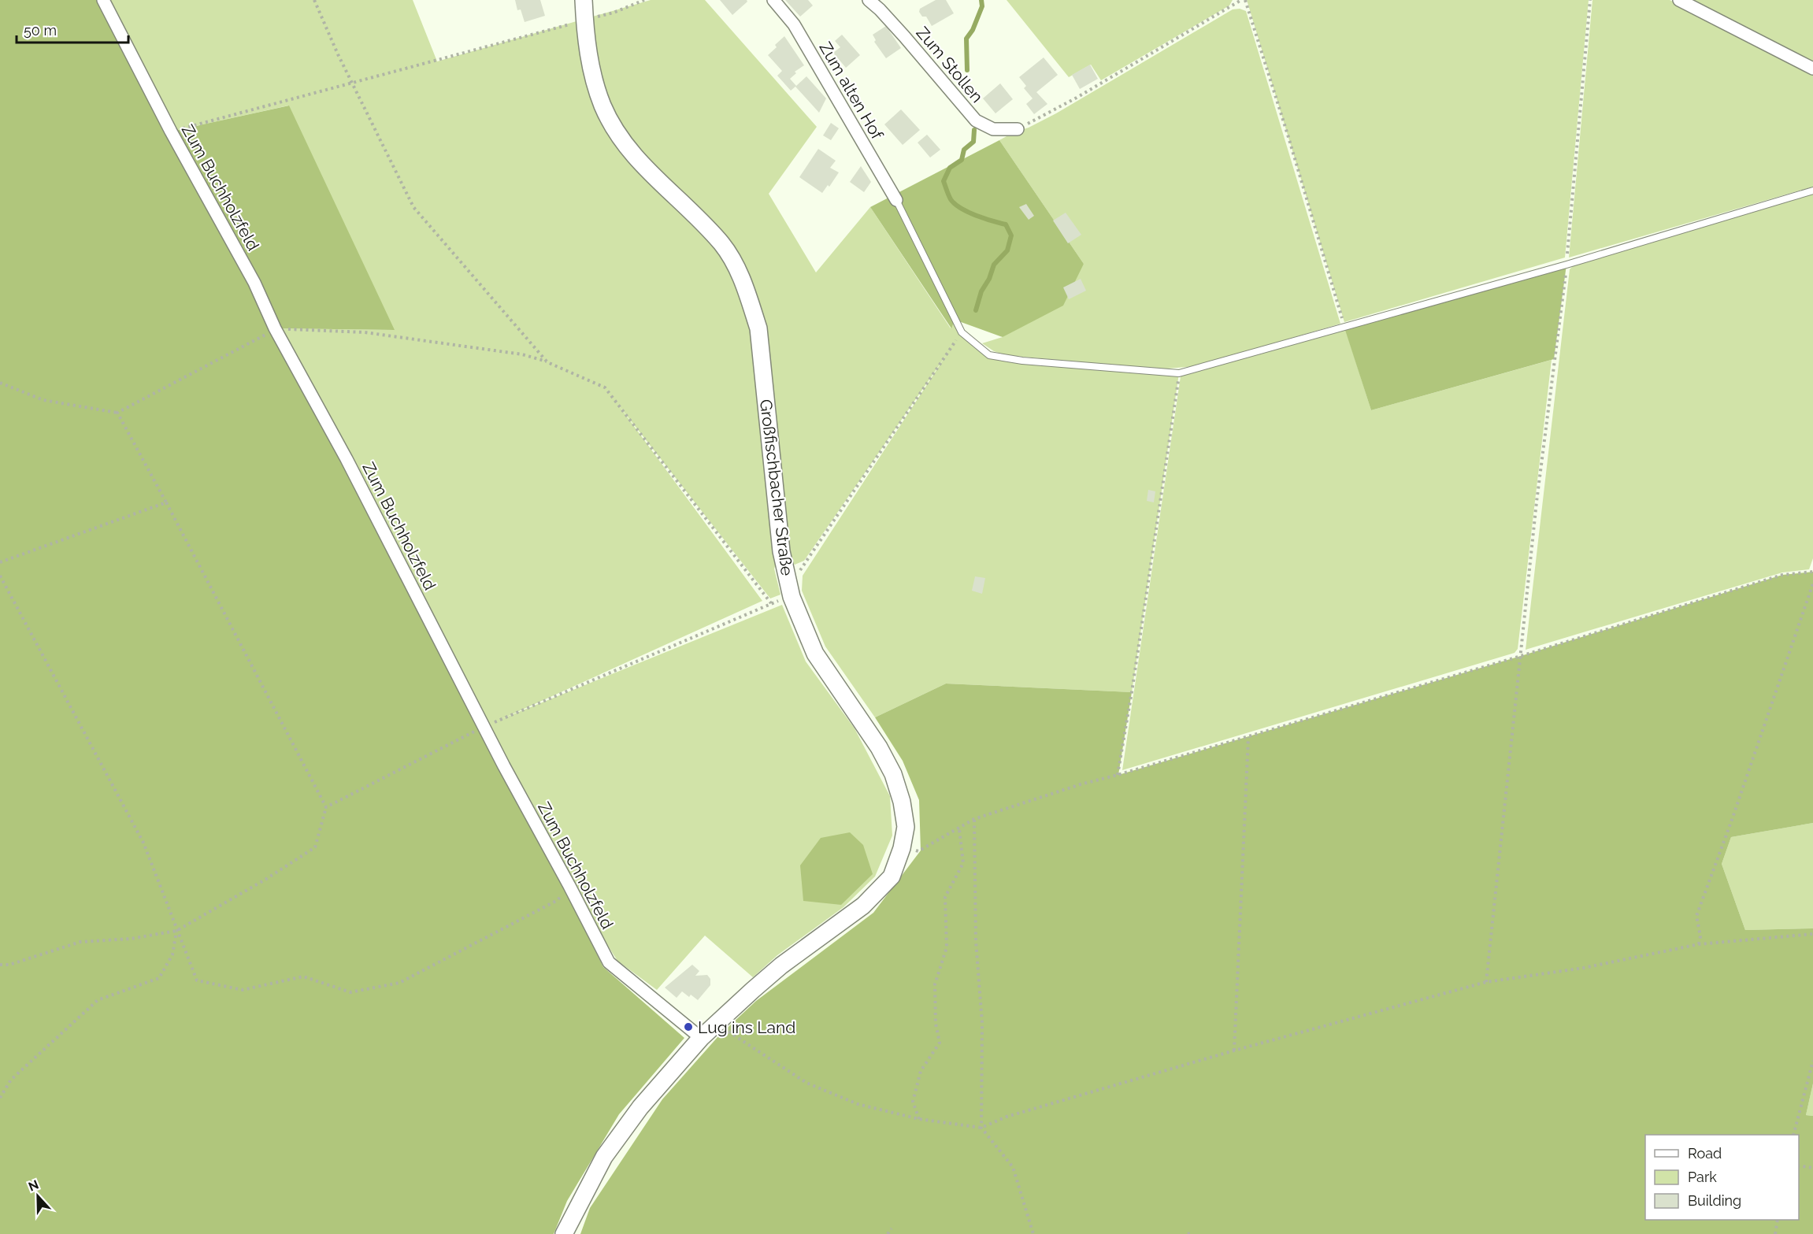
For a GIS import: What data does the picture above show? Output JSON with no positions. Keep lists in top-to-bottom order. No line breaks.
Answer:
{"streets":{"main road":["Großfischbacher Straße"],"street":["Zum Stollen","Zum alten Hof","Zum Buchholzfeld"]},"crossings":[["Zum Buchholzfeld","Großfischbacher Straße"]],"places":["Lug ins Land"],"legend":["Road","Park","Building"],"scale_bar":"50 m","north":"top"}
